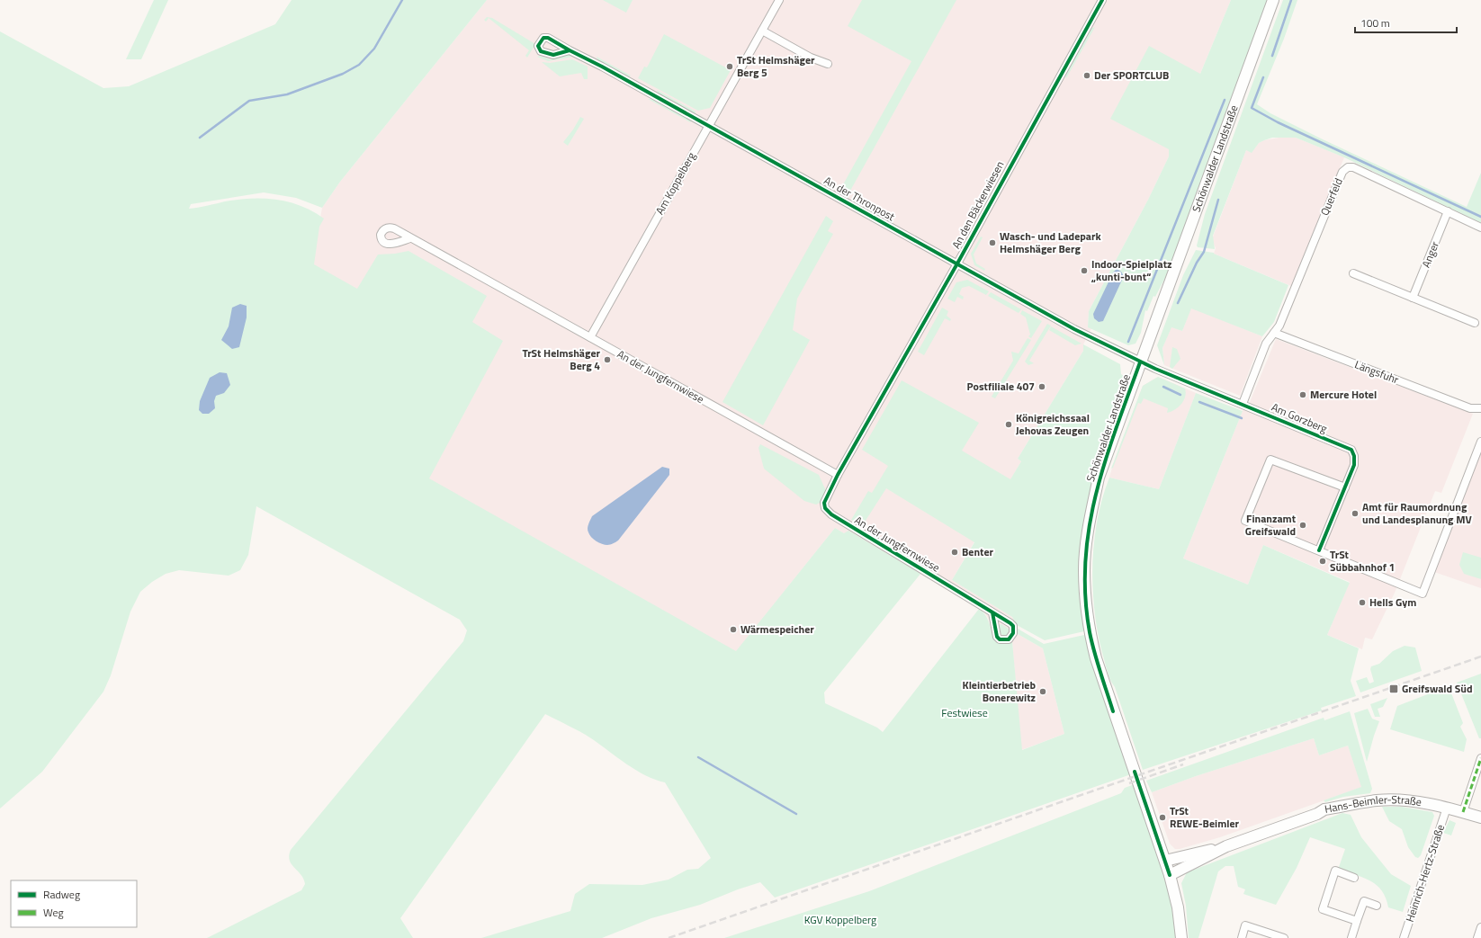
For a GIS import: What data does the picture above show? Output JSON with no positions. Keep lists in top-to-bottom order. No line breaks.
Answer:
{"streets":{"main road":["Schönwalder Landstraße","Hans-Beimler-Straße"],"street":["Am Koppelberg","Querfeld","An der Thronpost","An den Bäckerwiesen","Anger","Längsfuhr","An der Jungfernwiese","Am Gorzberg","Heinrich-Hertz-Straße"]},"crossings":[["Schönwalder Landstraße","An der Thronpost"],["Schönwalder Landstraße","Am Gorzberg"],["Schönwalder Landstraße","Hans-Beimler-Straße"],["Am Koppelberg","An der Thronpost"],["Am Koppelberg","An der Jungfernwiese"],["Querfeld","Anger"],["Querfeld","Längsfuhr"],["An der Thronpost","An den Bäckerwiesen"],["An der Thronpost","Am Gorzberg"],["An den Bäckerwiesen","An der Jungfernwiese"],["Hans-Beimler-Straße","Heinrich-Hertz-Straße"]],"parks":["Festwiese","KGV Koppelberg"],"places":{"other":["TrSt Helmshäger Berg 5","Der SPORTCLUB","Wasch- und Ladepark Helmshäger Berg","Indoor-Spielplatz „kunti-bunt“","TrSt Helmshäger Berg 4","Postfiliale 407","Mercure Hotel","Königreichssaal Jehovas Zeugen","Amt für Raumordnung und Landesplanung MV","Finanzamt Greifswald","Benter","TrSt Sübbahnhof 1","Hells Gym","Wärmespeicher","Kleintierbetrieb Bonerewitz","TrSt REWE-Beimler"],"transit":["Greifswald Süd"]},"legend":["Radweg","Weg"],"scale_bar":"100 m"}
